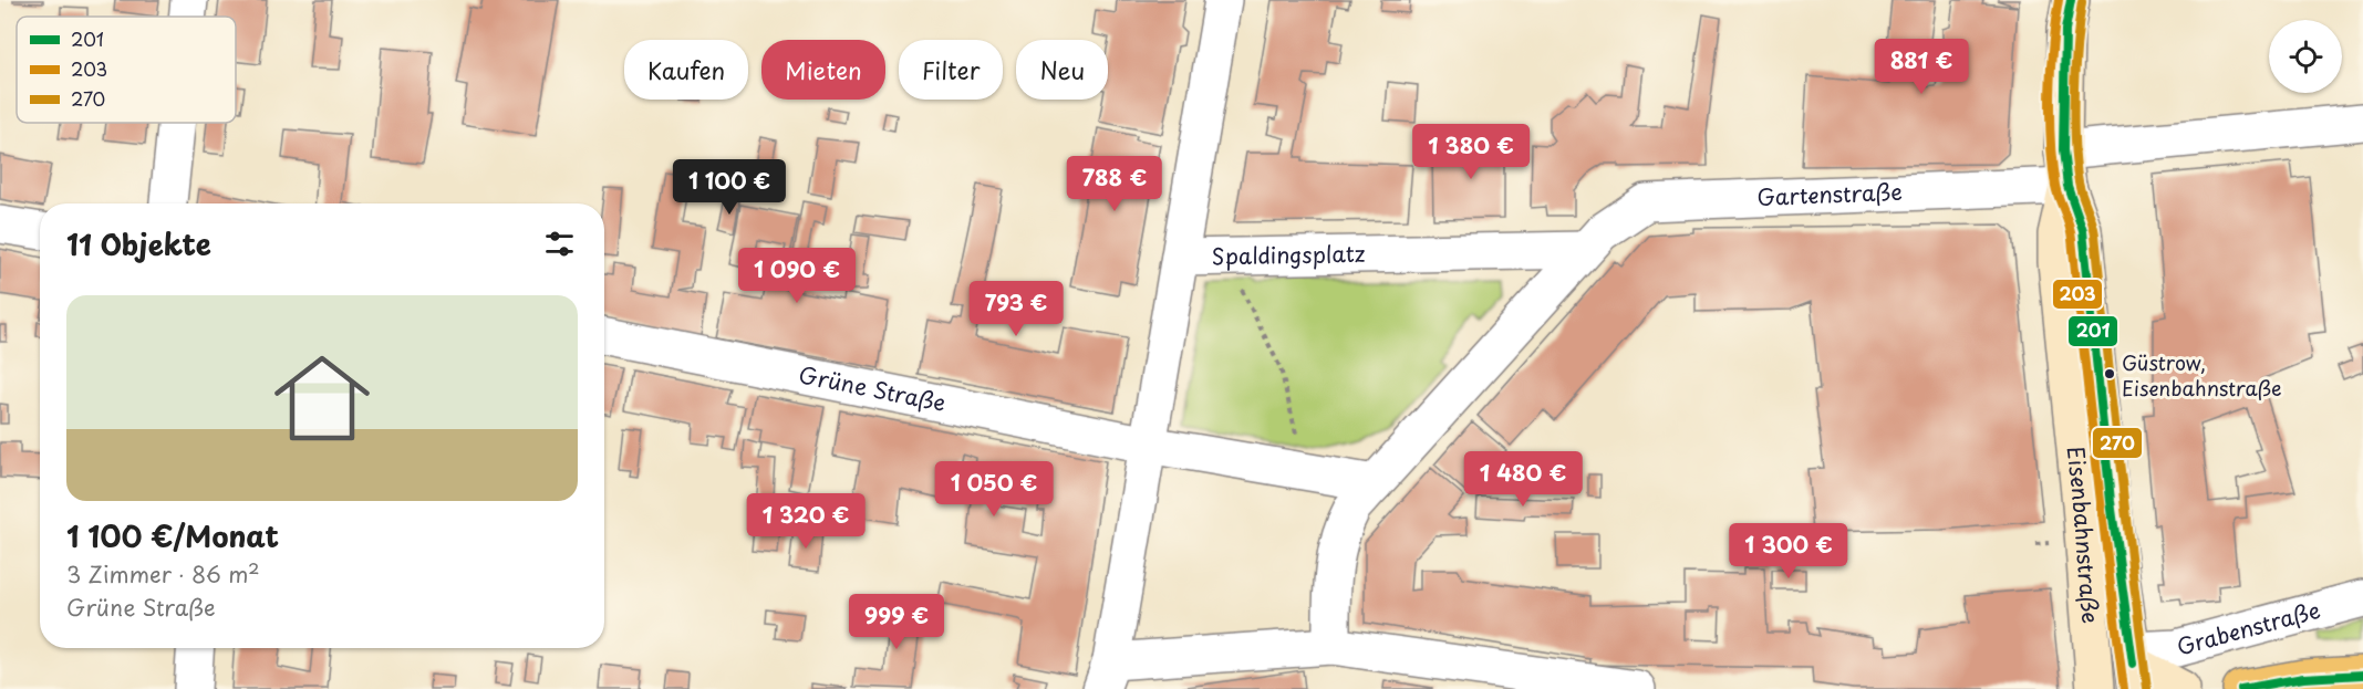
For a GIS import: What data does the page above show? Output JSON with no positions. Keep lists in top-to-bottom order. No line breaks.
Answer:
{"streets":{"street":["Gartenstraße","Spaldingsplatz","Grüne Straße","Eisenbahnstraße","Grabenstraße"]},"crossings":[["Gartenstraße","Spaldingsplatz"],["Gartenstraße","Eisenbahnstraße"],["Spaldingsplatz","Grüne Straße"],["Eisenbahnstraße","Grabenstraße"]],"places":["Güstrow, Eisenbahnstraße"],"lines":["transit line 201","transit line 203","transit line 270"],"legend":["201","203","270"],"page":{"price":["881 €","1 380 €","788 €","1 100 €","1 090 €","793 €","1 480 €","1 050 €","1 320 €","1 300 €","999 €"],"chip":["Kaufen","Mieten","Filter","Neu"],"heading":"11 Objekte","list":[{"name":"1 100 €/Monat","note":"3 Zimmer · 86 m² · Grüne Straße"}]}}
